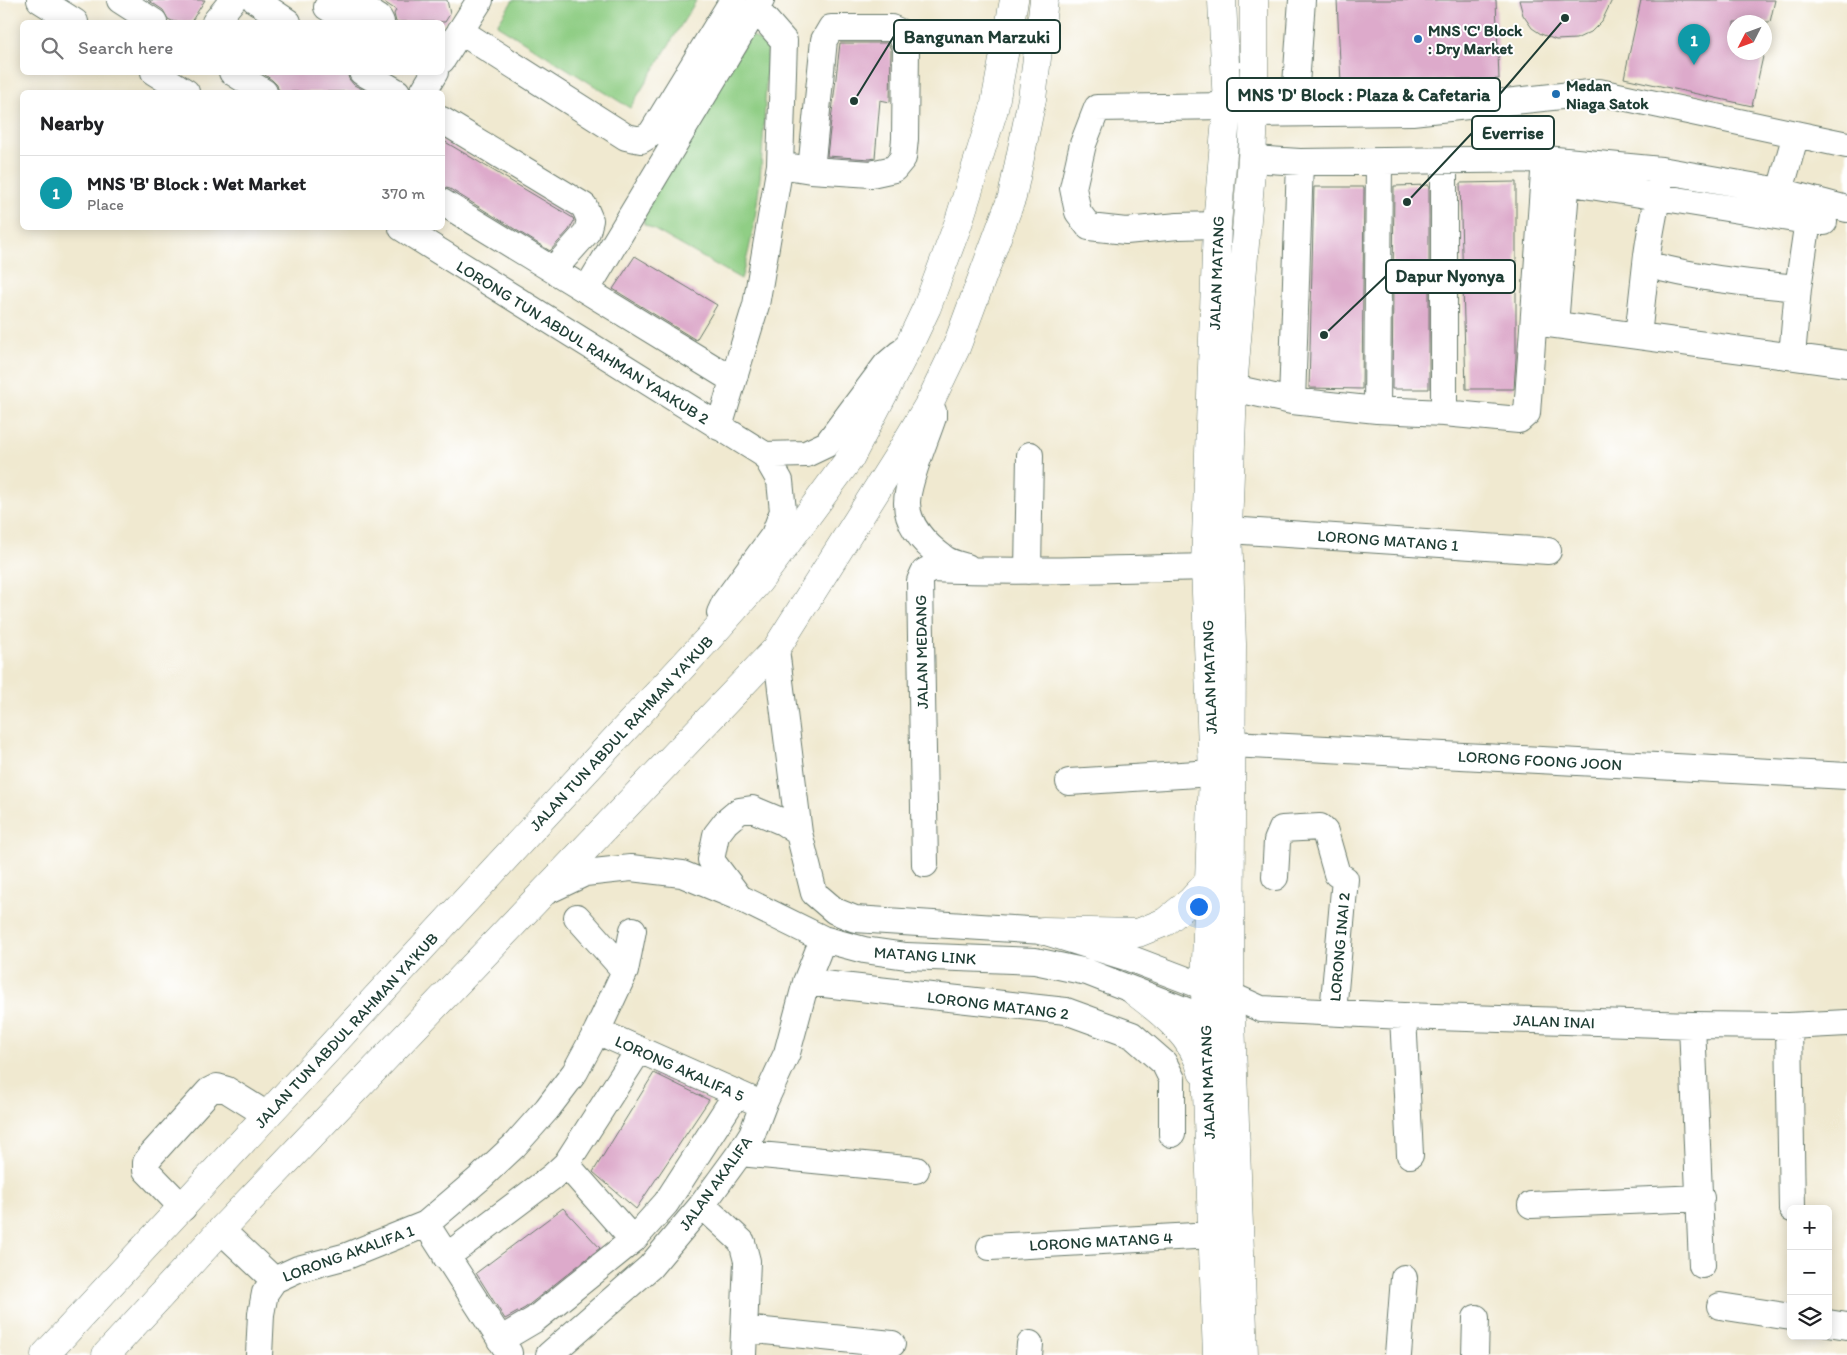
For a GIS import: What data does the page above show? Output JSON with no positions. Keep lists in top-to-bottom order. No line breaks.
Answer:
{"streets":{"main road":["JALAN MATANG","JALAN TUN ABDUL RAHMAN YA'KUB"],"street":["LORONG TUN ABDUL RAHMAN YAAKUB 2","LORONG MATANG 1","JALAN MEDANG","LORONG FOONG JOON","LORONG INAI 2","MATANG LINK","LORONG MATANG 2","JALAN INAI","LORONG AKALIFA 5","JALAN AKALIFA","LORONG MATANG 4","LORONG AKALIFA 1"]},"crossings":[["JALAN MATANG","LORONG MATANG 1"],["JALAN MATANG","JALAN MEDANG"],["JALAN MATANG","LORONG FOONG JOON"],["JALAN MATANG","MATANG LINK"],["JALAN MATANG","LORONG MATANG 4"],["LORONG INAI 2","JALAN INAI"],["MATANG LINK","JALAN INAI"],["MATANG LINK","JALAN AKALIFA"],["LORONG MATANG 2","JALAN AKALIFA"],["LORONG AKALIFA 5","JALAN AKALIFA"],["LORONG AKALIFA 5","LORONG AKALIFA 1"]],"places":["MNS 'D' Block : Plaza & Cafetaria","MNS 'C' Block : Dry Market","Medan Niaga Satok","Bangunan Marzuki","Everrise","Dapur Nyonya"],"north":"bottom left","page":{"search":"Search here","pins":"1","heading":"Nearby","list":[{"mark":"1","name":"MNS 'B' Block : Wet Market","note":"Place","value":"370 m"}],"map_buttons":["+","−"]}}
